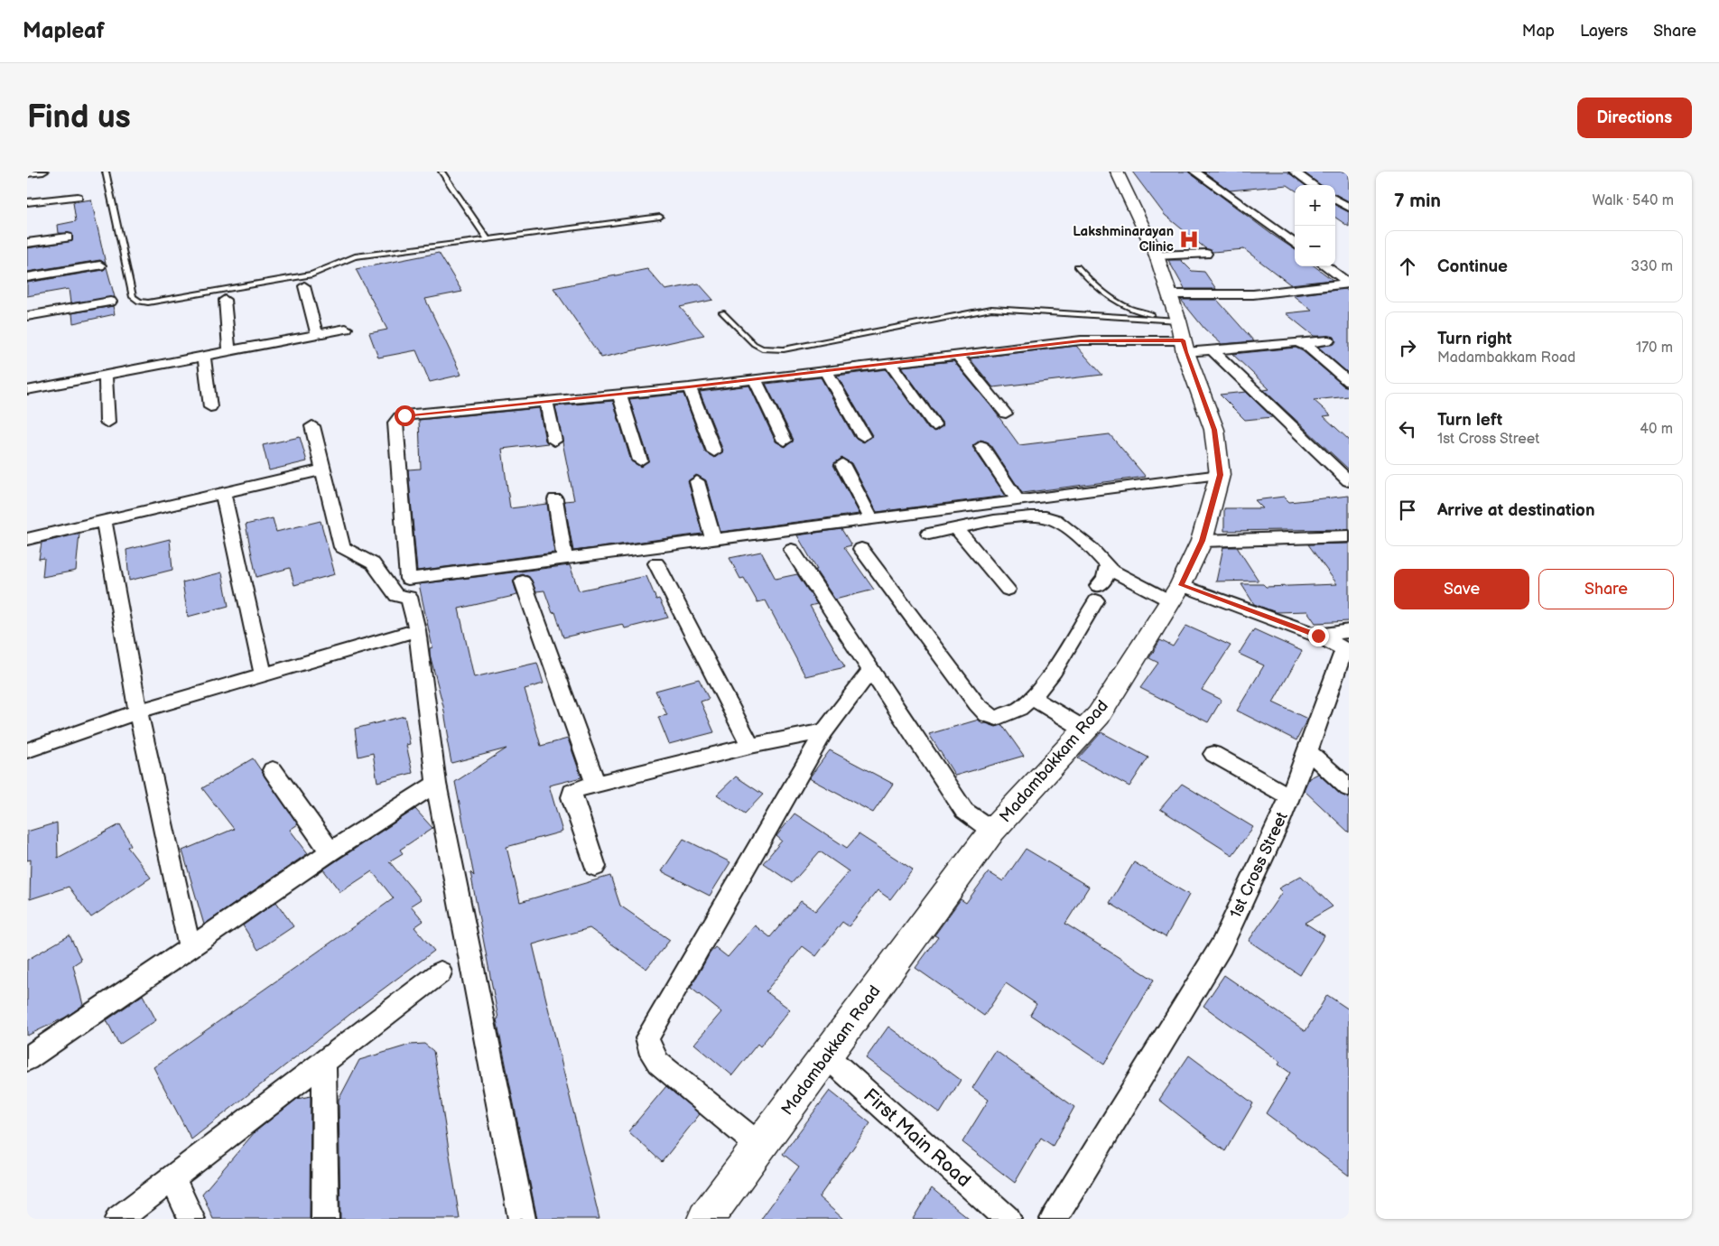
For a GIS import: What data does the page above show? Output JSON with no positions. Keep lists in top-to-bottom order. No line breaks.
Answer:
{"streets":{"street":["Madambakkam Road","1st Cross Street","First Main Road"]},"crossings":[["Madambakkam Road","1st Cross Street"],["Madambakkam Road","First Main Road"]],"places":{"hospital":["Lakshminarayan Clinic"]},"page":{"header":"Mapleaf","nav":["Map","Layers","Share"],"buttons":["Directions",["Save","Share"]],"title":"Find us","heading":["7 min","Walk · 540 m"],"map_buttons":["+","−"],"list":[["Continue","330 m"],["Turn right","Madambakkam Road","170 m"],["Turn left","1st Cross Street","40 m"],"Arrive at destination"]}}
